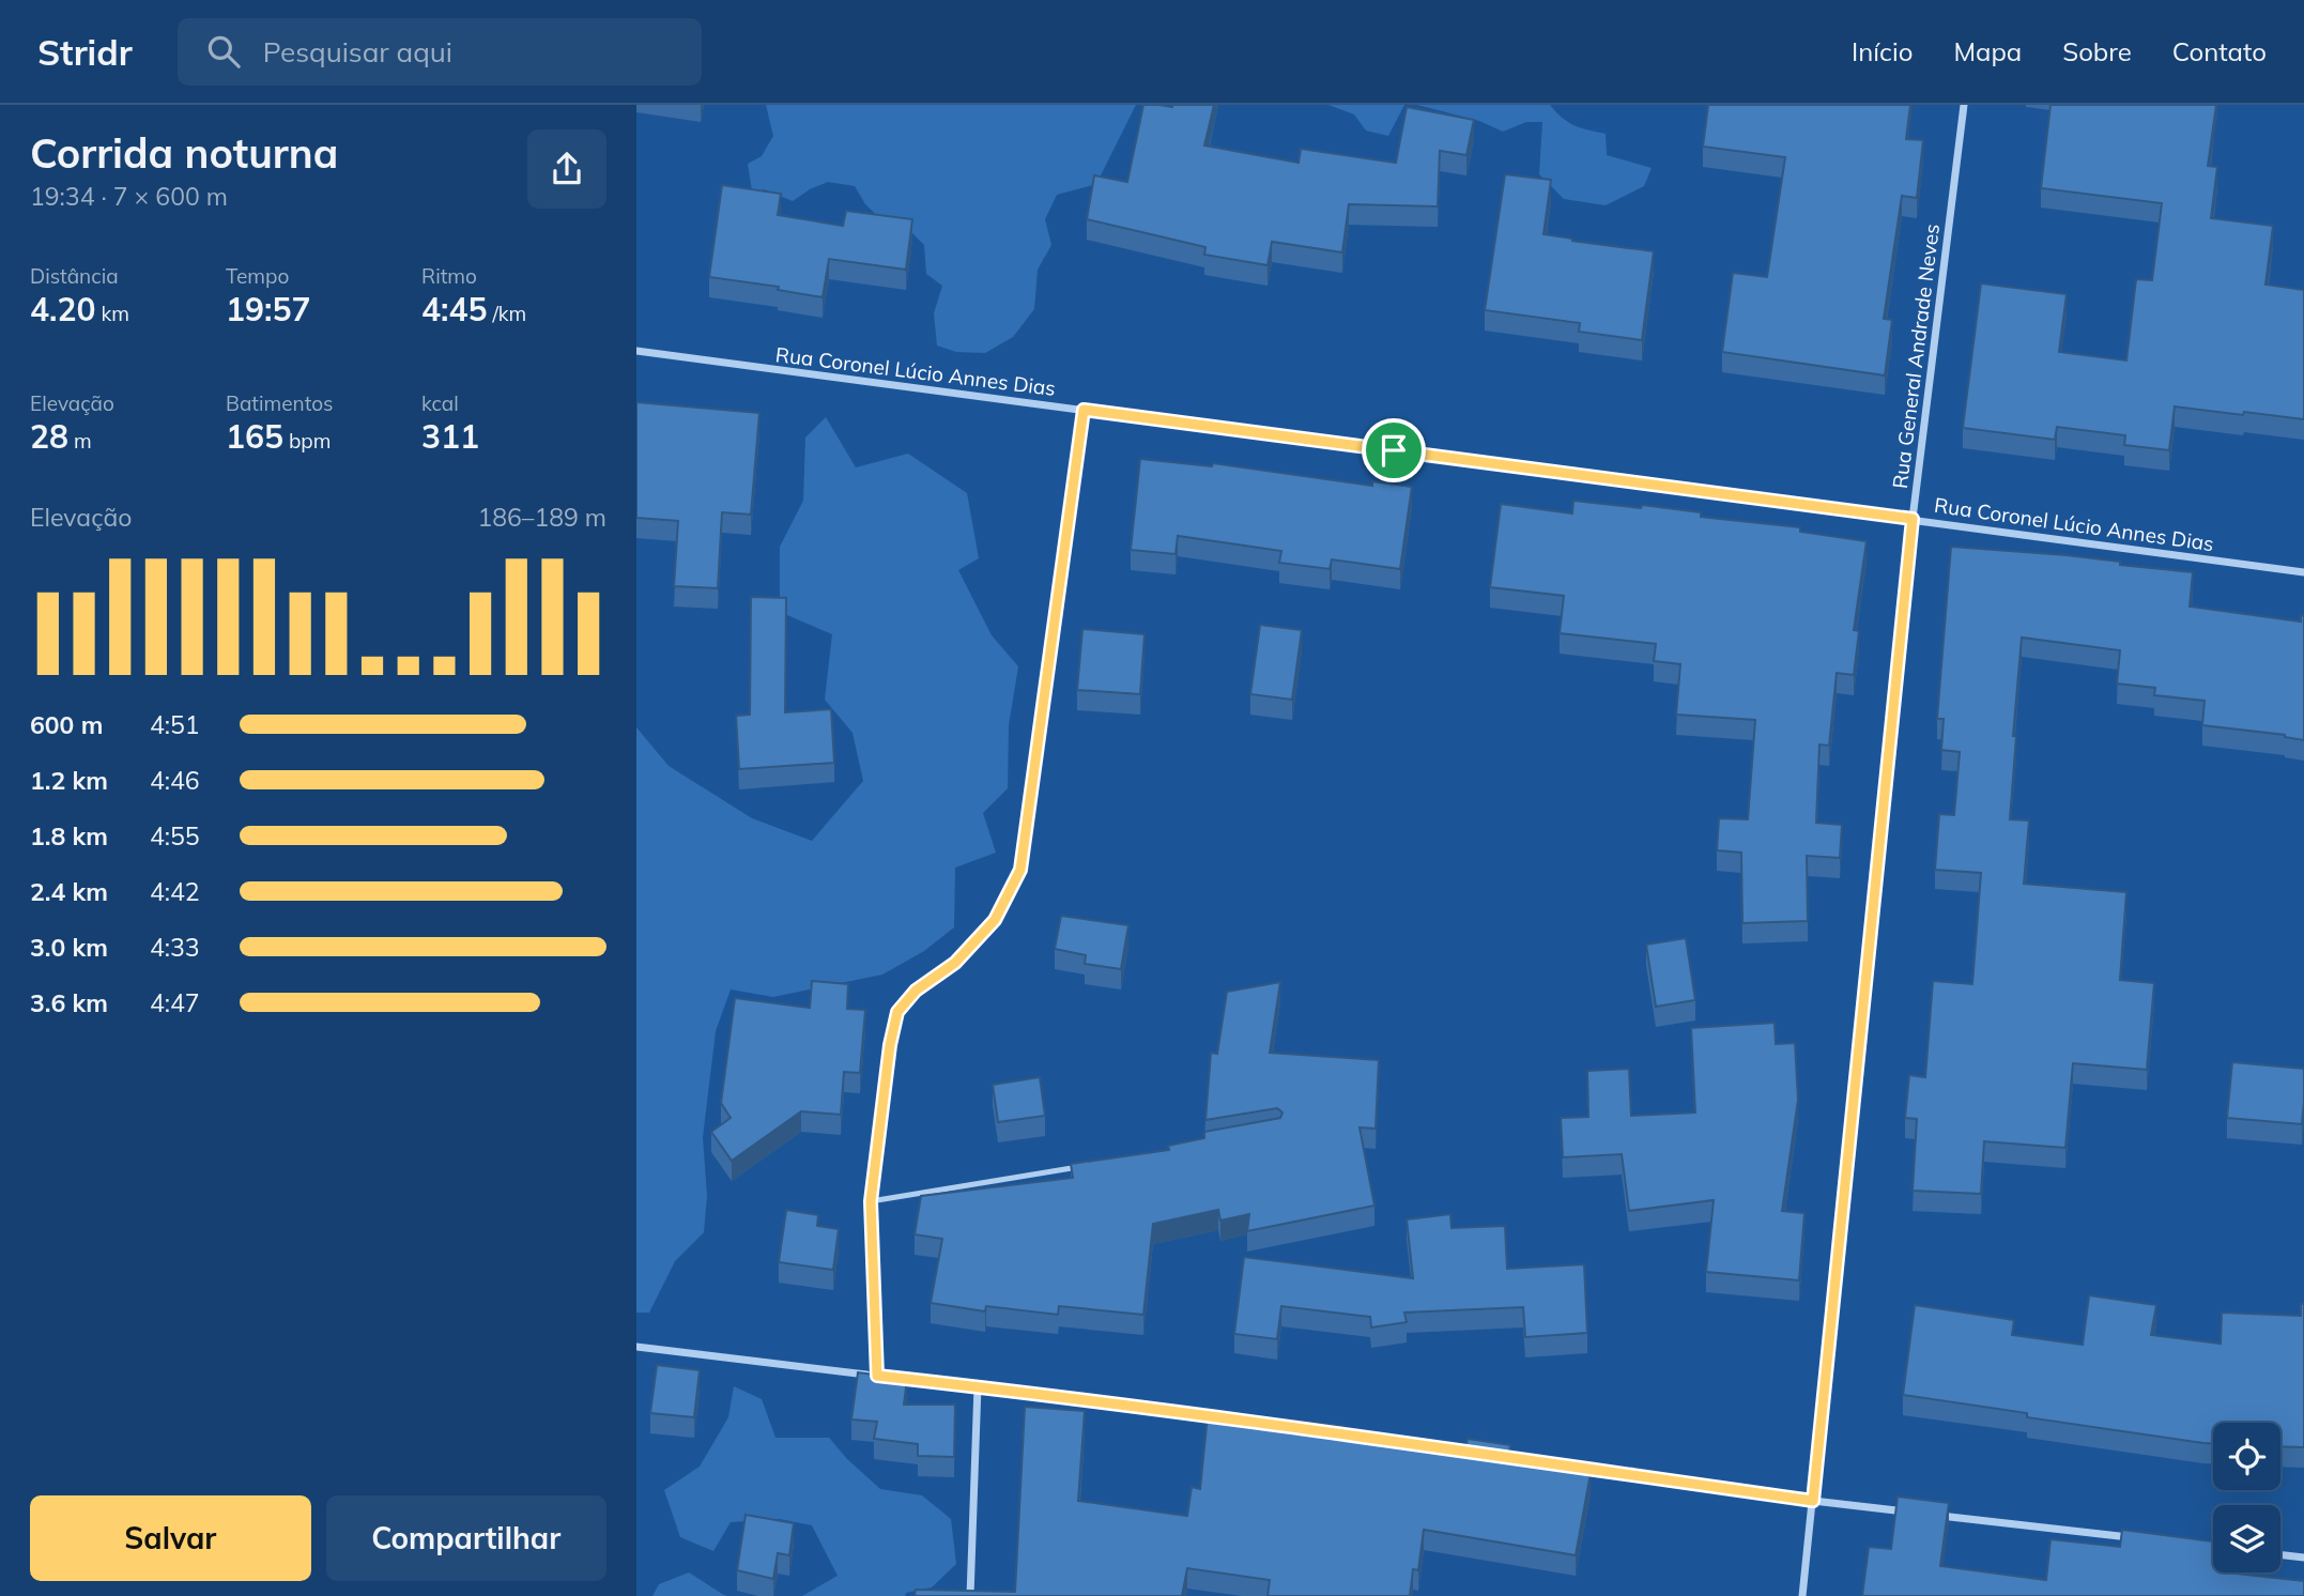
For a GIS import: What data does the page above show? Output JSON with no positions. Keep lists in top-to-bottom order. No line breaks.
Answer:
{"streets":{"street":["Rua General Andrade Neves","Rua Coronel Lúcio Annes Dias"]},"crossings":[["Rua General Andrade Neves","Rua Coronel Lúcio Annes Dias"]],"page":{"header":"Stridr","search":"Pesquisar aqui","nav":["Início","Mapa","Sobre","Contato"],"heading":["Corrida noturna","19:34 · 7 × 600 m"],"stats":[["Distância","4.20 km"],["Tempo","19:57"],["Ritmo","4:45 /km"],["Elevação","28 m"],["Batimentos","165 bpm"],["kcal","311"]],"chart":["Elevação","186–189 m"],"list":[{"name":"600 m","note":"4:51"},{"name":"1.2 km","note":"4:46"},{"name":"1.8 km","note":"4:55"},{"name":"2.4 km","note":"4:42"},{"name":"3.0 km","note":"4:33"},{"name":"3.6 km","note":"4:47"}],"buttons":["Salvar","Compartilhar"]}}
